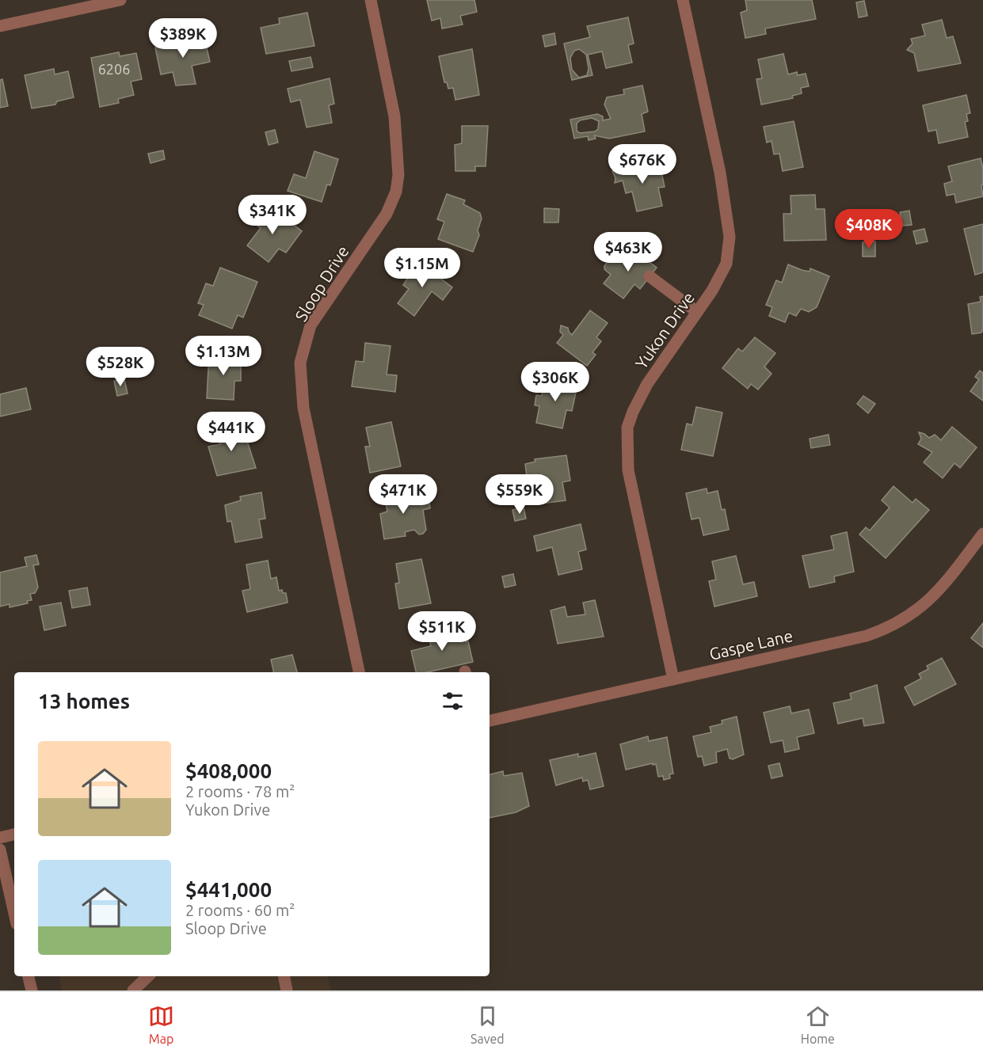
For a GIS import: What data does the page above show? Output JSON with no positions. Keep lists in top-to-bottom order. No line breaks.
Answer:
{"streets":{"street":["Sloop Drive","Yukon Drive","Gaspe Lane"]},"crossings":[["Yukon Drive","Gaspe Lane"]],"house_numbers":["6206"],"page":{"price":["$389K","$676K","$341K","$408K","$463K","$1.15M","$1.13M","$528K","$306K","$441K","$471K","$559K","$511K"],"heading":"13 homes","list":[{"name":"$408,000","note":"2 rooms · 78 m² · Yukon Drive"},{"name":"$441,000","note":"2 rooms · 60 m² · Sloop Drive"}],"tabs":["Map","Saved","Home"]}}
